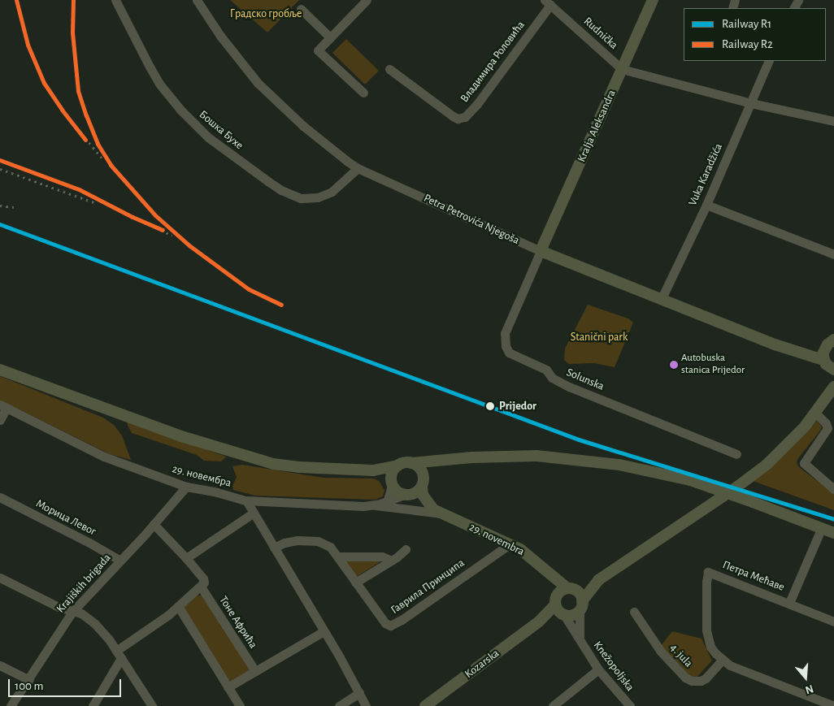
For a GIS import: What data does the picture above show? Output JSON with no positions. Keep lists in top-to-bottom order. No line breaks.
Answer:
{"streets":{"main road":["Kralja Aleksandra","Petra Petrovića Njegoša","29. novembra","Kozarska"],"street":["Rudnička","Владимира Роловића","Бошка Бухе","Vuka Karadžića","Solunska","29. новембра","Морица Левог","Петра Мећаве","Krajiških brigada","Гаврила Принципа","Тоне Афрића","4. jula","Knežopoljska"]},"crossings":[["Rudnička","Владимира Роловића"],["Rudnička","Kralja Aleksandra"],["Kralja Aleksandra","Petra Petrovića Njegoša"],["Kralja Aleksandra","Solunska"],["Бошка Бухе","Petra Petrovića Njegoša"],["Vuka Karadžića","Petra Petrovića Njegoša"],["Petra Petrovića Njegoša","Solunska"],["29. новембра","29. novembra"],["29. новембра","Krajiških brigada"],["Морица Левог","Krajiških brigada"],["29. novembra","Гаврила Принципа"],["29. novembra","Kozarska"],["29. novembra","Knežopoljska"],["Петра Мећаве","4. jula"],["Kozarska","Knežopoljska"]],"parks":["Градско гробље","Stanični park"],"places":["Autobuska stanica Prijedor","Prijedor"],"lines":["rail line R2","rail line R1"],"legend":["Railway R1","Railway R2"],"scale_bar":"100 m","north":"bottom"}
